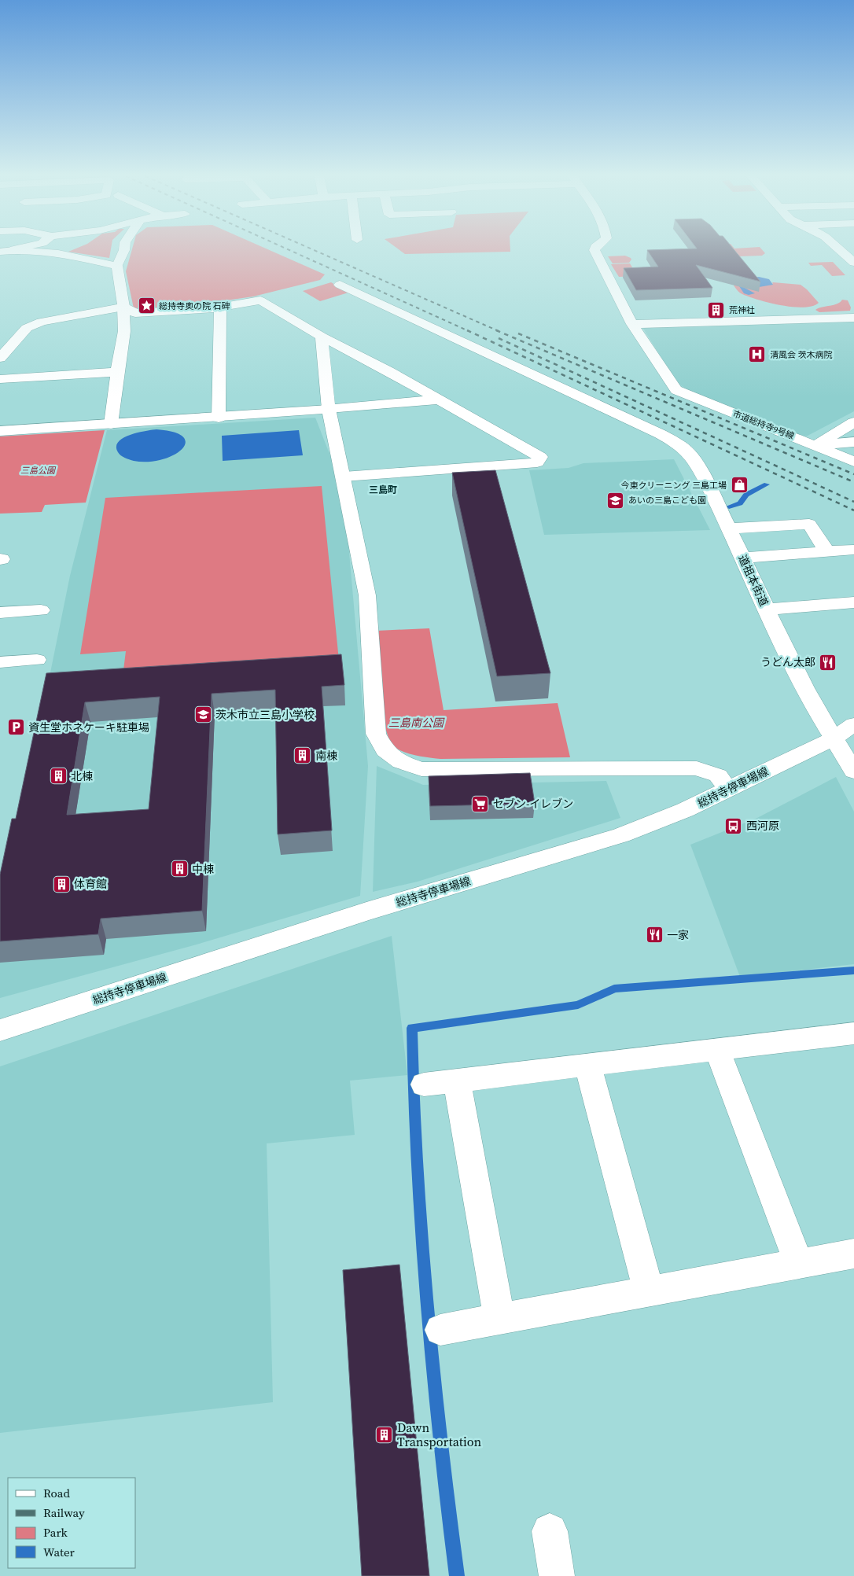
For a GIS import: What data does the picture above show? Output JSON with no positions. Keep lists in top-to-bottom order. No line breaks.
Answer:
{"streets":{"street":["市道総持寺9号線","道祖本街道","総持寺停車場線"]},"crossings":[["道祖本街道","総持寺停車場線"]],"districts":["三島町"],"parks":["三島公園","三島南公園"],"places":{"place":["総持寺奥の院 石碑"],"building":["荒神社","南棟","北棟","中棟","体育館","Dawn Transportation"],"hospital":["清風会 茨木病院"],"shop":["今東クリーニング 三島工場"],"school or university":["あいの三島こども園","茨木市立三島小学校"],"restaurant":["うどん太郎","一家"],"parking":["資生堂ホネケーキ駐車場"],"supermarket":["セブン-イレブン"],"bus stop":["西河原"]},"legend":["Road","Railway","Park","Water"]}
